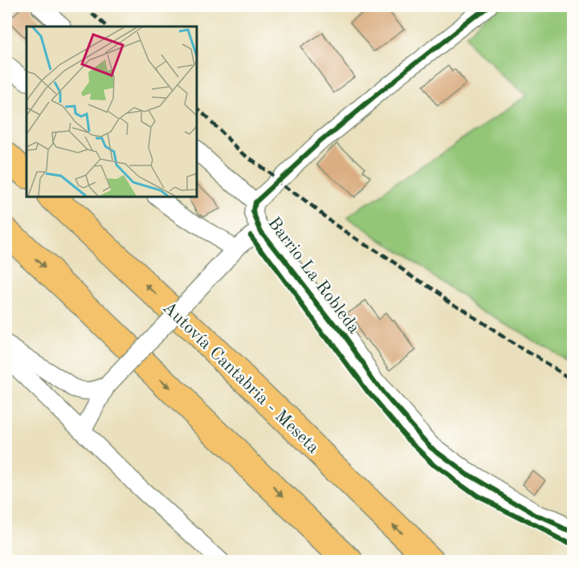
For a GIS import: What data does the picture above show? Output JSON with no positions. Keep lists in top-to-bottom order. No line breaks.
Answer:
{"streets":{"highway":["Autovía Cantabria - Meseta"],"street":["Barrio La Robleda"]}}
